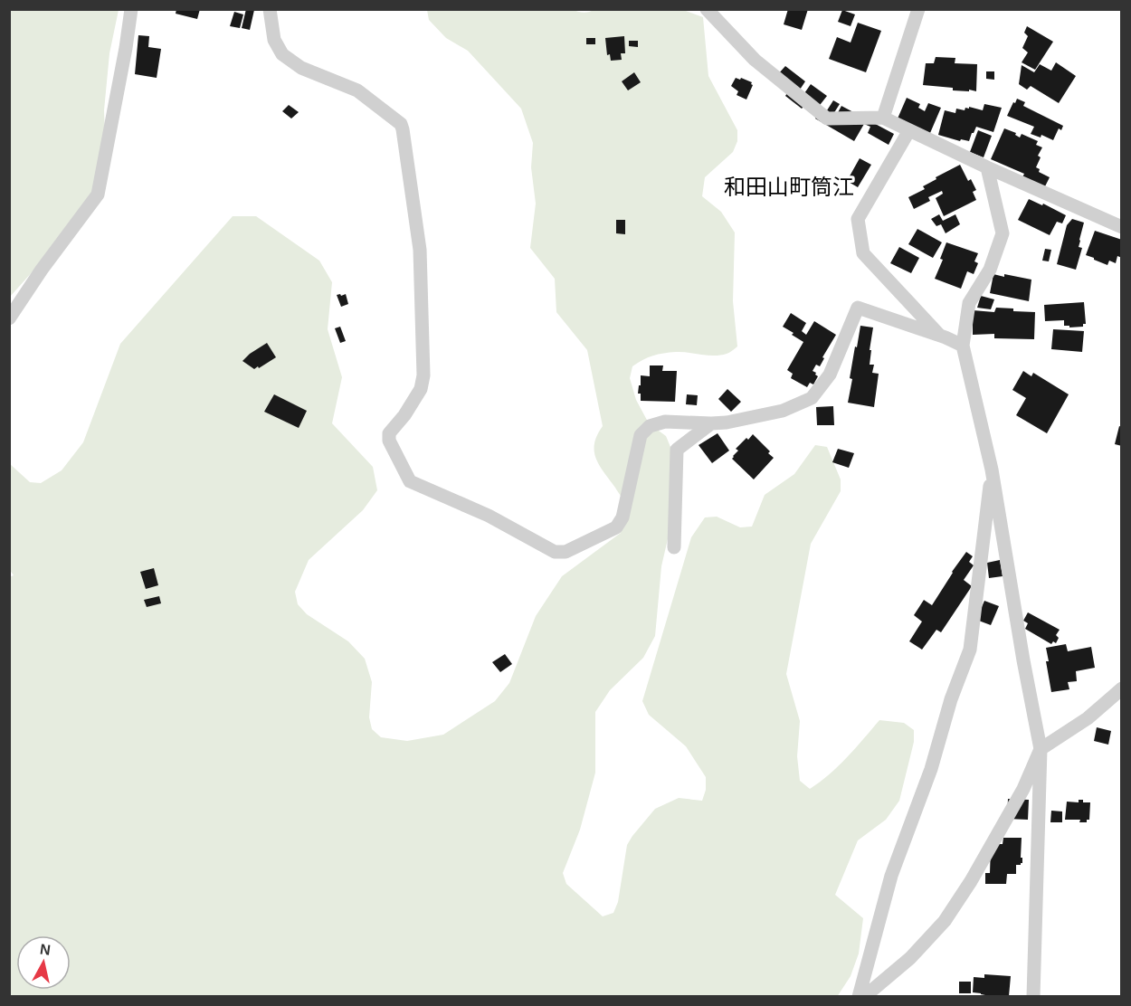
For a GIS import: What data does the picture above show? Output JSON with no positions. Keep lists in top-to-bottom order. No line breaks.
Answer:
{"districts":["和田山町筒江"],"north":"top"}
